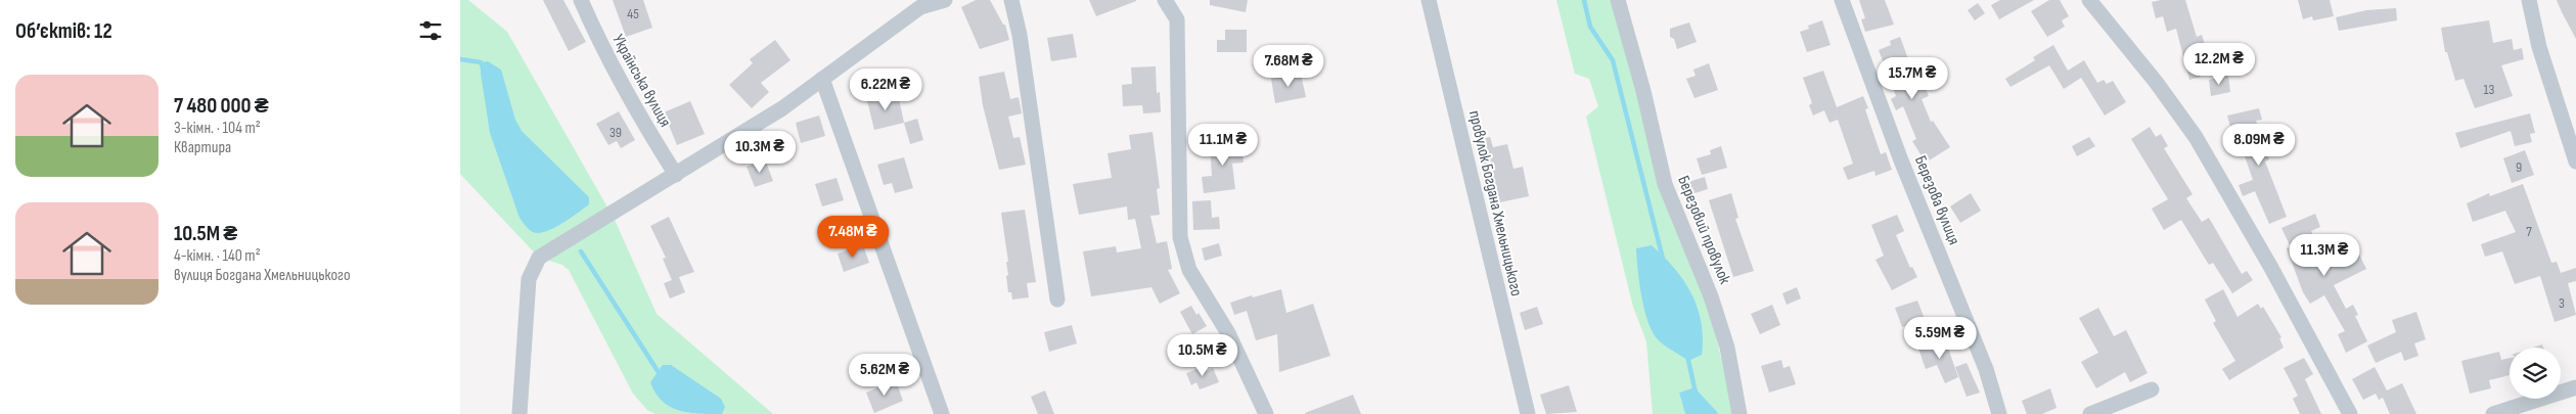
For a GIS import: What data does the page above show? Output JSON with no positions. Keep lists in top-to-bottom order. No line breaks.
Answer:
{"streets":{"street":["Українська вулиця","Березова вулиця","провулок Богдана Хмельницького","Березовий провулок"]},"house_numbers":["45","13","39","9","7","3"],"page":{"heading":"Об’єктів: 12","price":["12.2M ₴","7.68M ₴","15.7M ₴","6.22M ₴","11.1M ₴","8.09M ₴","10.3M ₴","7.48M ₴","11.3M ₴","5.59M ₴","10.5M ₴","5.62M ₴"],"list":[{"name":"7 480 000 ₴","note":"3-кімн. · 104 m² · Квартира"},{"name":"10.5M ₴","note":"4-кімн. · 140 m² · вулиця Богдана Хмельницького"}]}}
